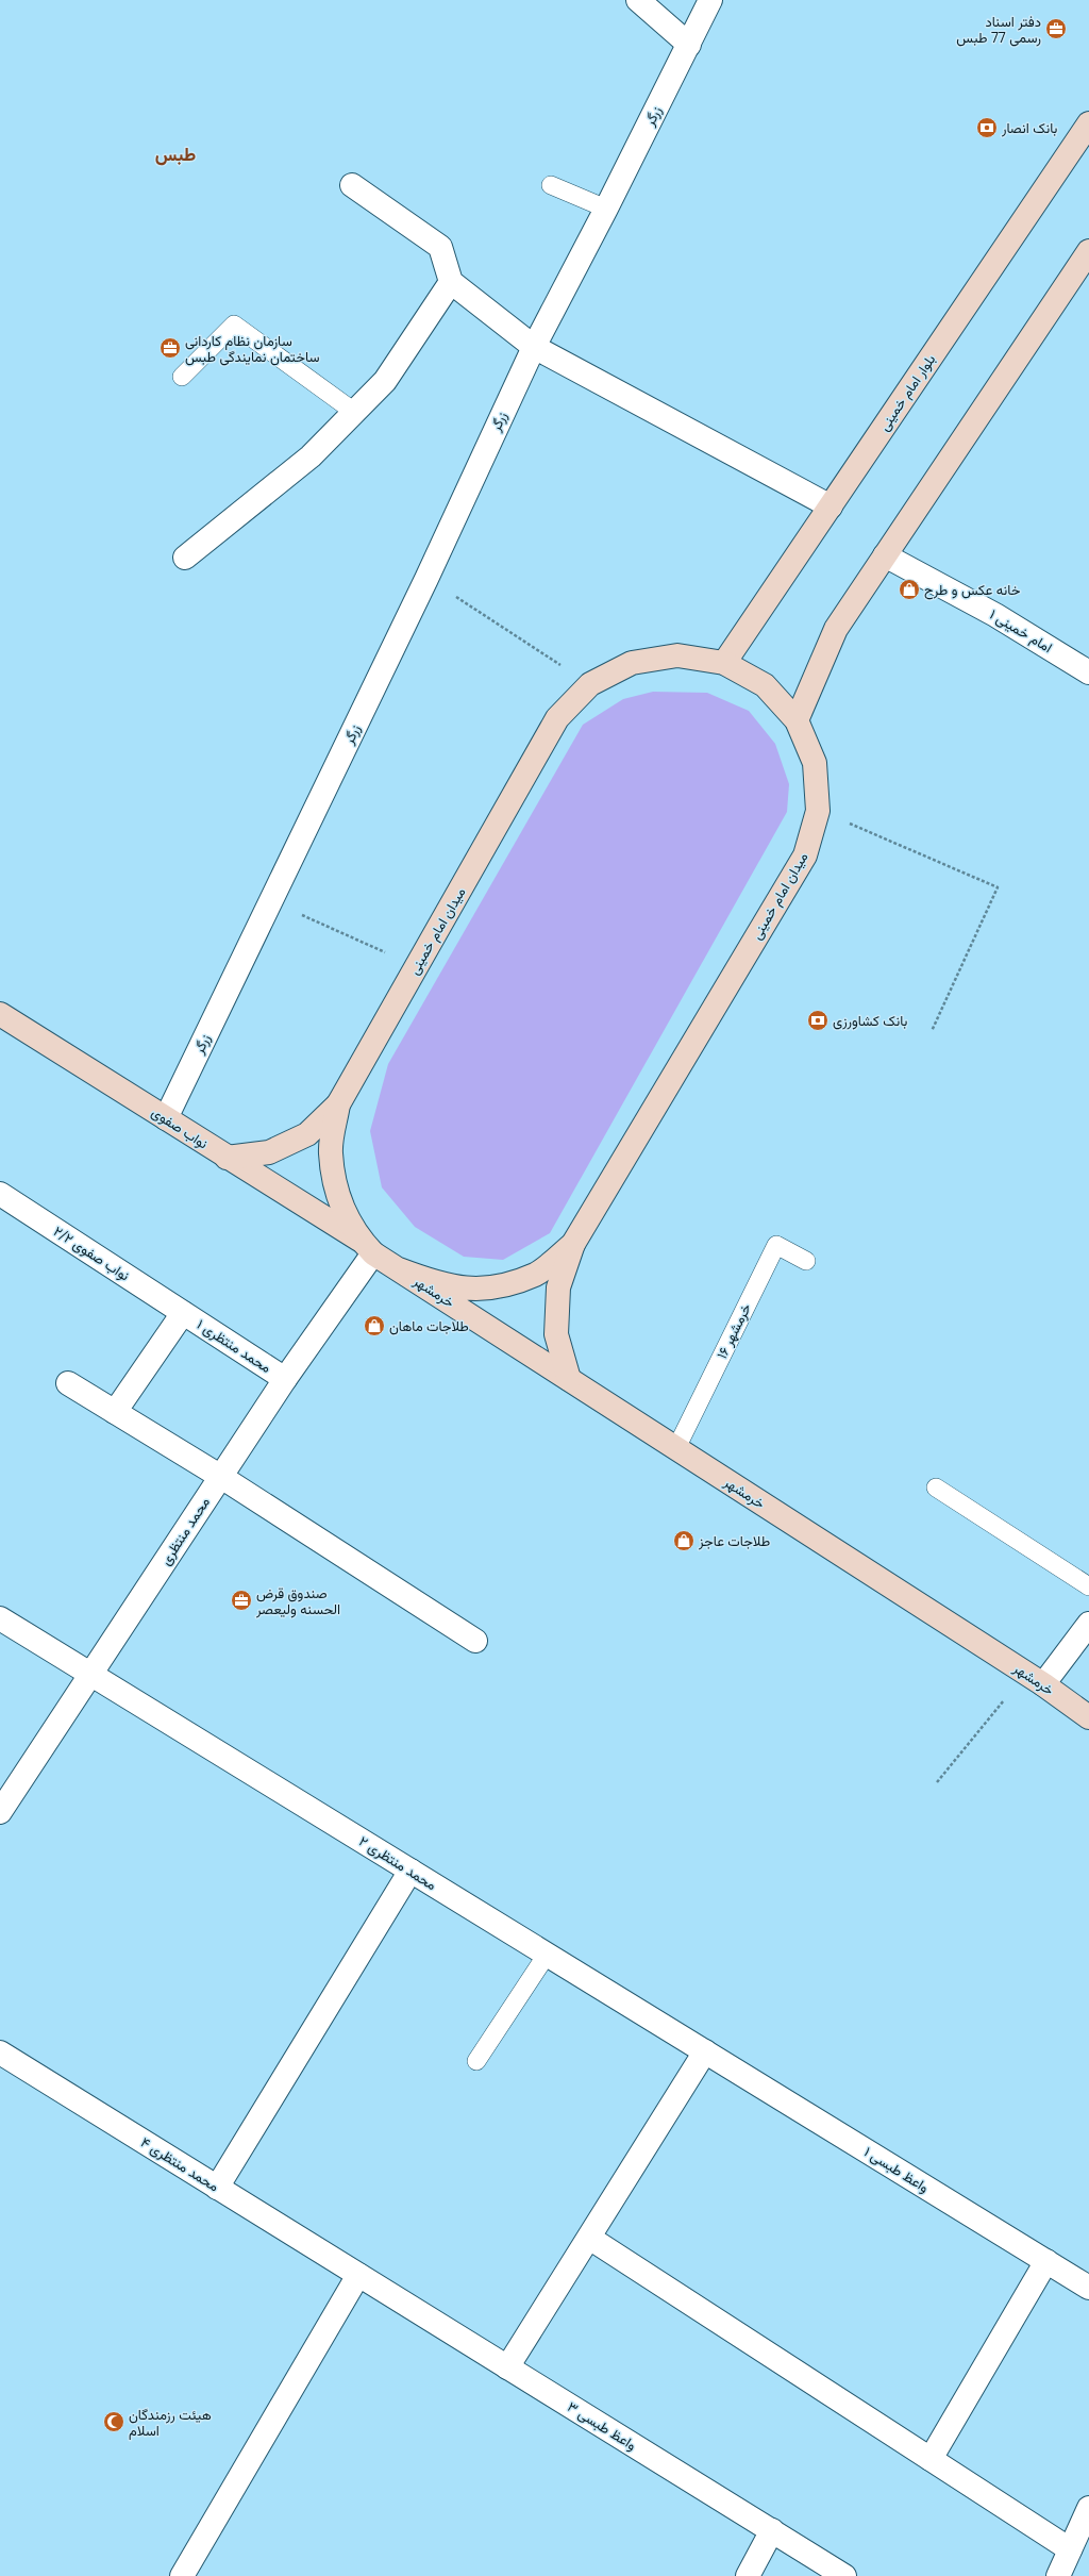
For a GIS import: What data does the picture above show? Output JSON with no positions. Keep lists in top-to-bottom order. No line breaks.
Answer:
{"streets":{"main road":["بلوار امام خمینی","میدان امام خمینی","نواب صفوی","خرمشهر"],"street":["زرگر","امام خمینی ۱","نواب صفوی ۲/۲","محمد منتظری ۱","محمد منتظری","محمد منتظری ۲","محمد منتظری ۴","واعظ طبسی ۱","واعظ طبسی ۳"],"lane":["خرمشهر ۱۶"]},"crossings":[["زرگر","نواب صفوی"],["بلوار امام خمینی","میدان امام خمینی"],["میدان امام خمینی","نواب صفوی"],["میدان امام خمینی","خرمشهر"],["میدان امام خمینی","محمد منتظری"],["نواب صفوی","محمد منتظری"],["نواب صفوی ۲/۲","محمد منتظری ۱"],["خرمشهر","خرمشهر ۱۶"],["محمد منتظری ۱","محمد منتظری"],["محمد منتظری","محمد منتظری ۲"],["محمد منتظری ۲","واعظ طبسی ۱"],["محمد منتظری ۴","واعظ طبسی ۳"]],"districts":["طبس"],"places":{"office":["دفتر اسناد رسمی 77 طبس","سازمان نظام کاردانی ساختمان نمایندگی طبس","صندوق قرض الحسنه ولیعصر"],"bank":["بانک انصار","بانک کشاورزی"],"shop":["خانه عکس و طرح","طلاجات ماهان","طلاجات عاجز"],"mosque":["هیئت رزمندگان اسلام"]}}
